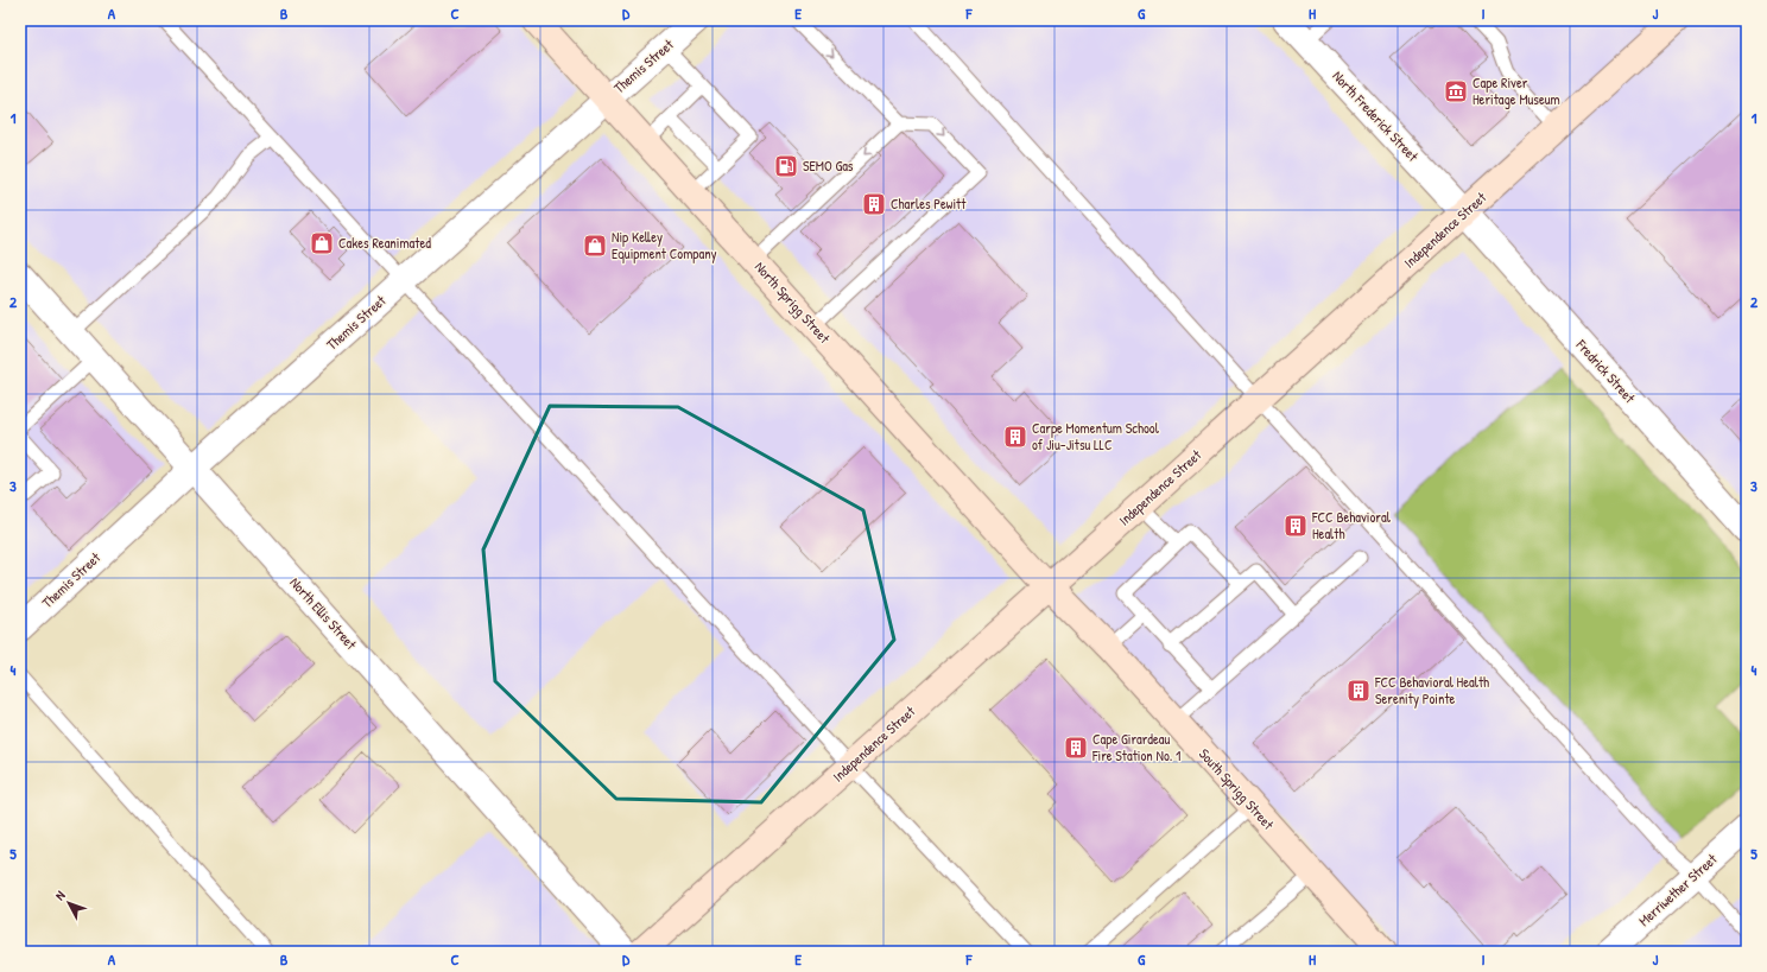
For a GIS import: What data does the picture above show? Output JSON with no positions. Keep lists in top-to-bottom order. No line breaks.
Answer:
{"streets":{"street":["Themis Street","North Frederick Street","Independence Street","North Sprigg Street","Fredrick Street","North Ellis Street","South Sprigg Street","Merriwether Street"]},"crossings":[["Themis Street","North Sprigg Street"],["Themis Street","North Ellis Street"],["North Frederick Street","Independence Street"],["North Frederick Street","Fredrick Street"],["Independence Street","North Sprigg Street"],["Independence Street","Fredrick Street"],["Independence Street","South Sprigg Street"],["North Sprigg Street","South Sprigg Street"]],"places":{"museum":["Cape River Heritage Museum"],"fuel station":["SEMO Gas"],"building":["Charles Pewitt","Carpe Momentum School of Jiu-Jitsu LLC","FCC Behavioral Health","FCC Behavioral Health Serenity Pointe","Cape Girardeau Fire Station No. 1"],"shop":["Cakes Reanimated","Nip Kelley Equipment Company"]},"north":"top left","grid":{"columns":["A","B","C","D","E","F","G","H","I","J"],"rows":["1","2","3","4","5"]}}
